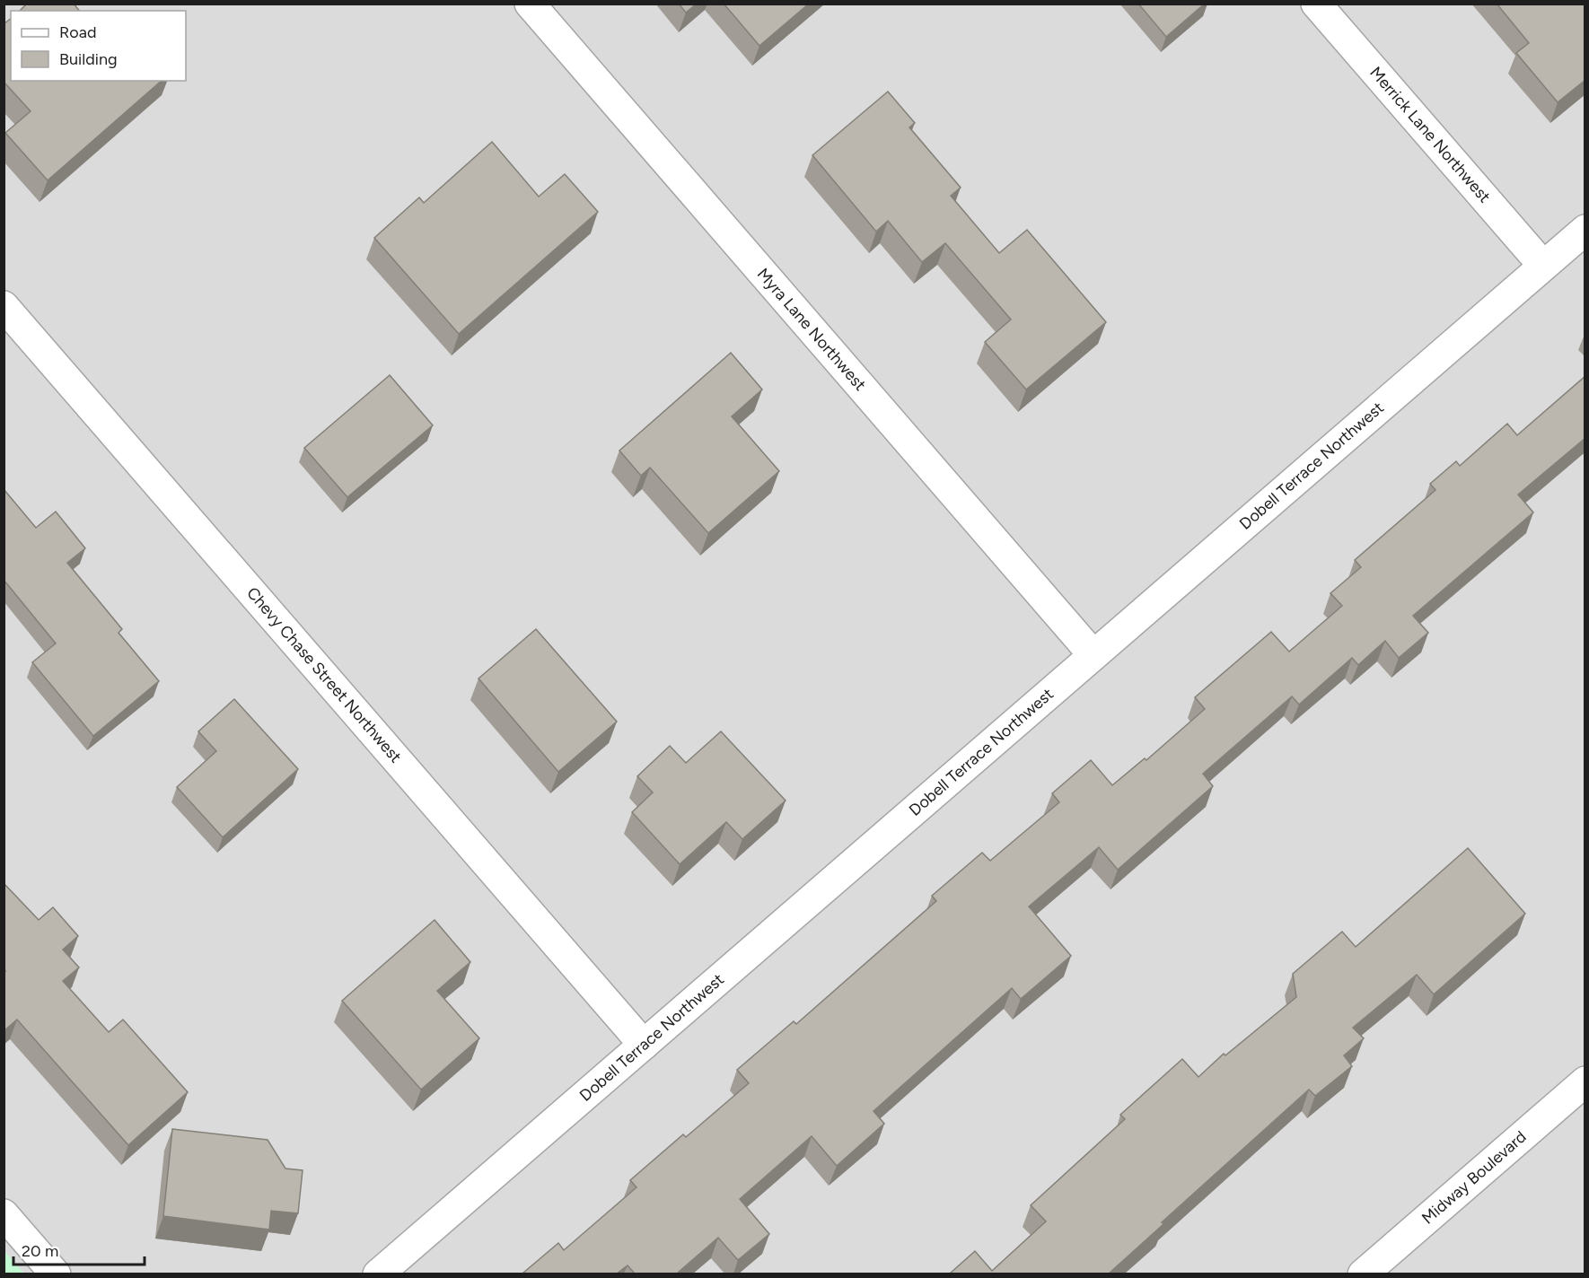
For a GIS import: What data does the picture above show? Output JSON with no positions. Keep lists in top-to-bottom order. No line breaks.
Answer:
{"streets":{"street":["Merrick Lane Northwest","Myra Lane Northwest","Dobell Terrace Northwest","Chevy Chase Street Northwest","Midway Boulevard"]},"crossings":[["Merrick Lane Northwest","Dobell Terrace Northwest"],["Myra Lane Northwest","Dobell Terrace Northwest"],["Dobell Terrace Northwest","Chevy Chase Street Northwest"]],"legend":["Road","Building"],"scale_bar":"20 m"}
